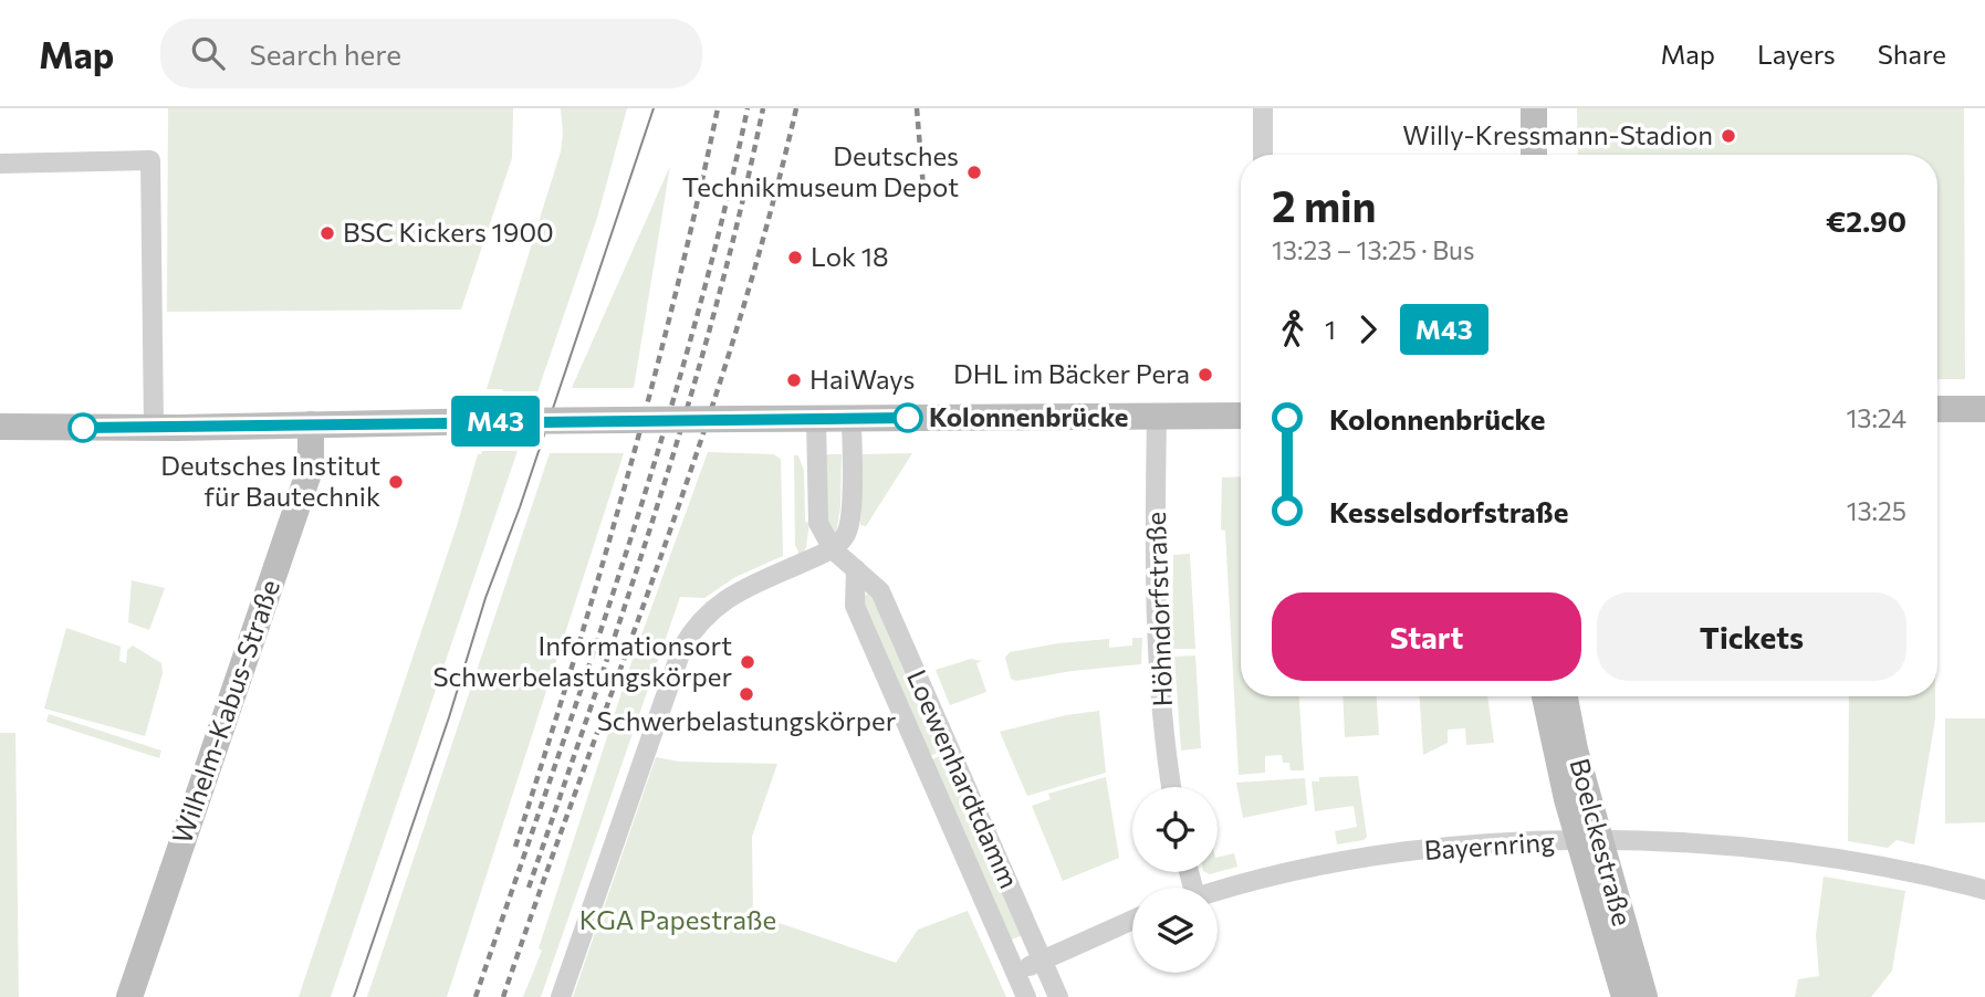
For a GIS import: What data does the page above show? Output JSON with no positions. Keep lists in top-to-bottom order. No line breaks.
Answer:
{"streets":{"main road":["Wilhelm-Kabus-Straße","Boelckestraße"],"street":["Höhndorfstraße","Loewenhardtdamm","Bayernring"]},"crossings":[["Boelckestraße","Bayernring"]],"parks":["KGA Papestraße"],"places":["Willy-Kressmann-Stadion","Deutsches Technikmuseum Depot","BSC Kickers 1900","Lok 18","DHL im Bäcker Pera","HaiWays","Kolonnenbrücke","Deutsches Institut für Bautechnik","Informationsort Schwerbelastungskörper","Schwerbelastungskörper"],"lines":["bus line M43"],"page":{"header":"Map","search":"Search here","nav":["Map","Layers","Share"],"on_map":"M43","heading":["2 min","13:23 – 13:25 · Bus","€2.90"],"legs":["1","M43"],"list":[{"name":"Kolonnenbrücke","value":"13:24"},{"name":"Kesselsdorfstraße","value":"13:25"}],"buttons":["Start","Tickets"]}}
